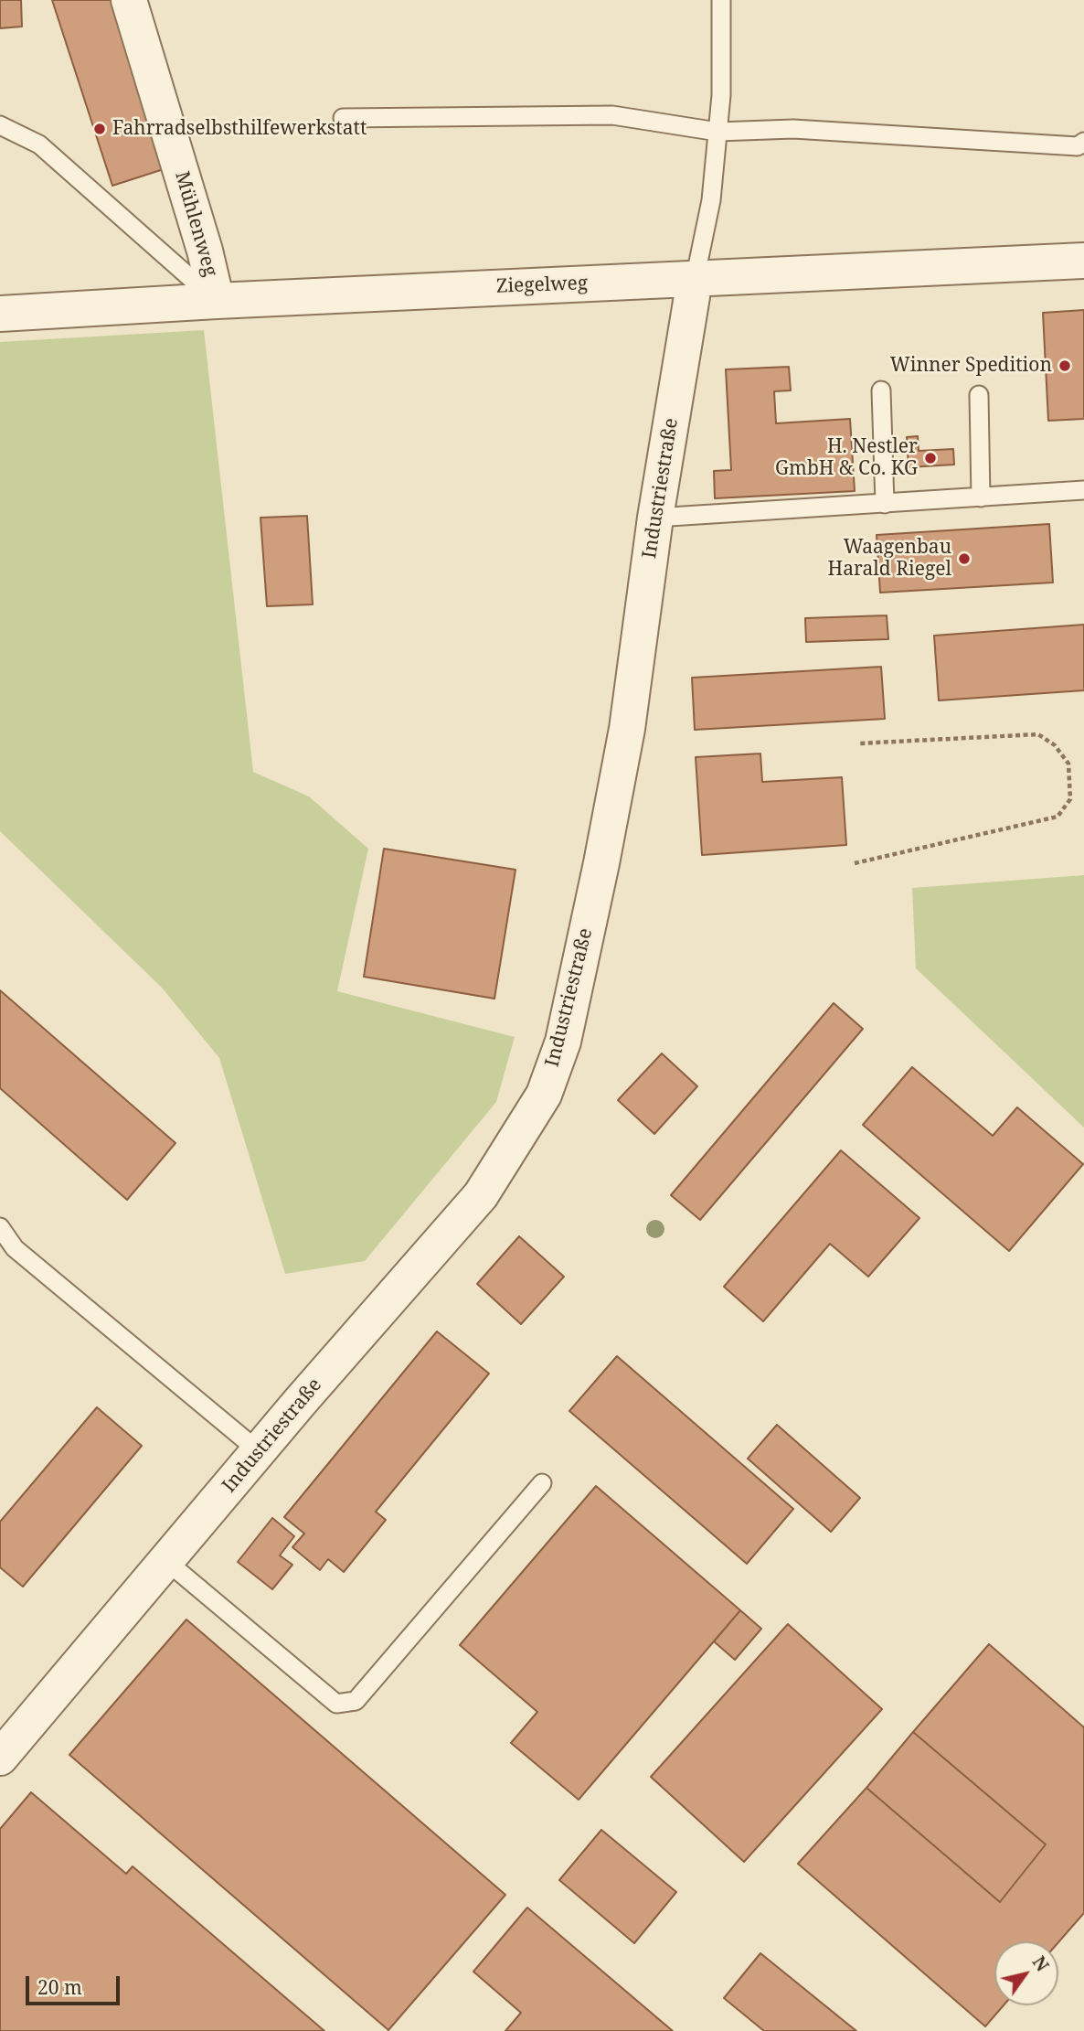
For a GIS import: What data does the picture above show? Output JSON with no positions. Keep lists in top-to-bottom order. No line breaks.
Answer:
{"streets":{"street":["Mühlenweg","Ziegelweg","Industriestraße"]},"crossings":[["Mühlenweg","Ziegelweg"],["Ziegelweg","Industriestraße"]],"places":["Fahrradselbsthilfewerkstatt","Winner Spedition","H. Nestler GmbH & Co. KG","Waagenbau Harald Riegel"],"scale_bar":"20 m","north":"top right"}
